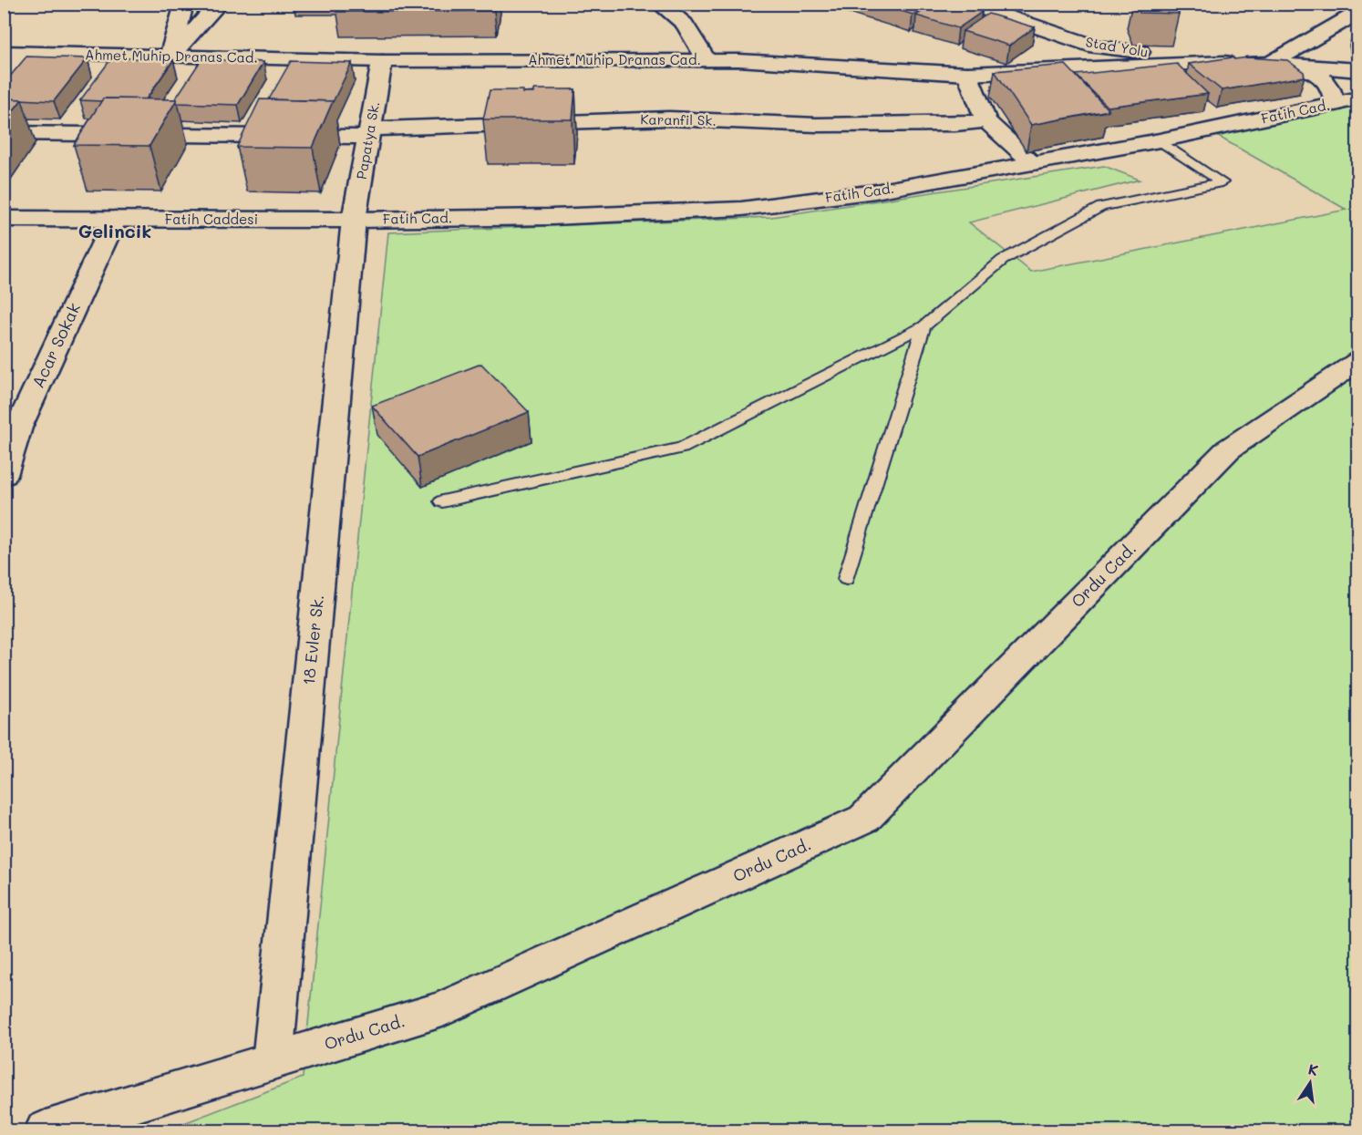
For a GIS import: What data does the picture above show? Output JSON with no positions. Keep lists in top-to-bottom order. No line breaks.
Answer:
{"streets":{"main road":["Stad Yolu","Ahmet Muhip Dranas Cad.","Fatih Cad.","Karanfil Sk.","Papatya Sk.","Fatih Caddesi","Acar Sokak","Ordu Cad.","18 Evler Sk."]},"crossings":[["Stad Yolu","Ahmet Muhip Dranas Cad."],["Stad Yolu","Fatih Cad."],["Ahmet Muhip Dranas Cad.","Papatya Sk."],["Fatih Cad.","Papatya Sk."],["Fatih Cad.","Fatih Caddesi"],["Fatih Cad.","18 Evler Sk."],["Karanfil Sk.","Papatya Sk."],["Papatya Sk.","Fatih Caddesi"],["Papatya Sk.","18 Evler Sk."],["Fatih Caddesi","Acar Sokak"],["Fatih Caddesi","18 Evler Sk."],["Ordu Cad.","18 Evler Sk."]],"districts":["Gelincik"],"north":"top"}
